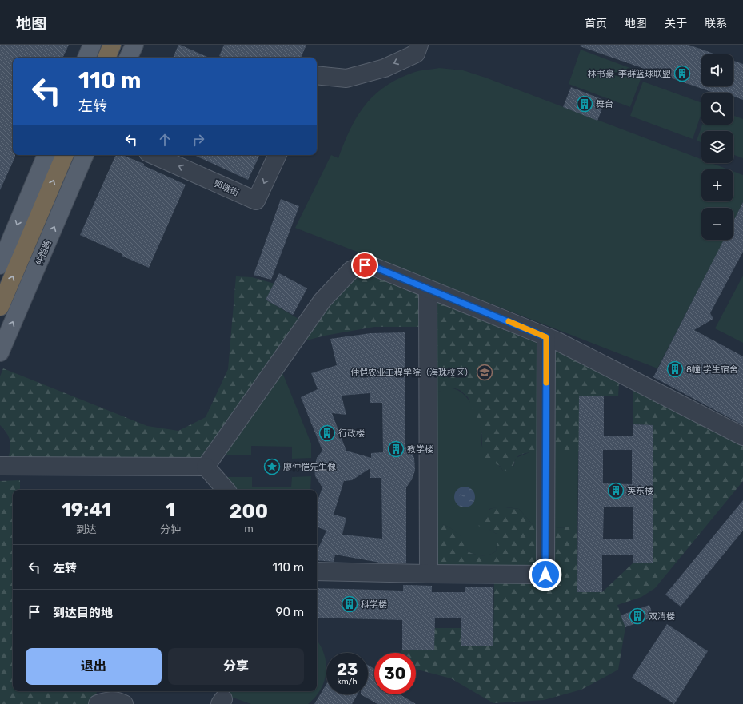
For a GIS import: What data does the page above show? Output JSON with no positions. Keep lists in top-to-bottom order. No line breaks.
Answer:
{"streets":{"main road":["仲恺路"],"street":["郭墩街"]},"places":{"building":["林书豪-李群篮球联盟","舞台","8幢 学生宿舍","行政楼","教学楼","英东楼","科学楼","双清楼"],"school or university":["仲恺农业工程学院（海珠校区）"],"place":["廖仲恺先生像"]},"page":{"header":"地图","nav":["首页","地图","关于","联系"],"map_buttons":["+","−"],"turn":["110 m","左转"],"eta":["19:41","到达","1","分钟","200","m"],"list":[{"name":"左转","value":"110 m"},{"name":"到达目的地","value":"90 m"}],"buttons":["退出","分享"],"speed":"23 km/h","limit":"30"}}
